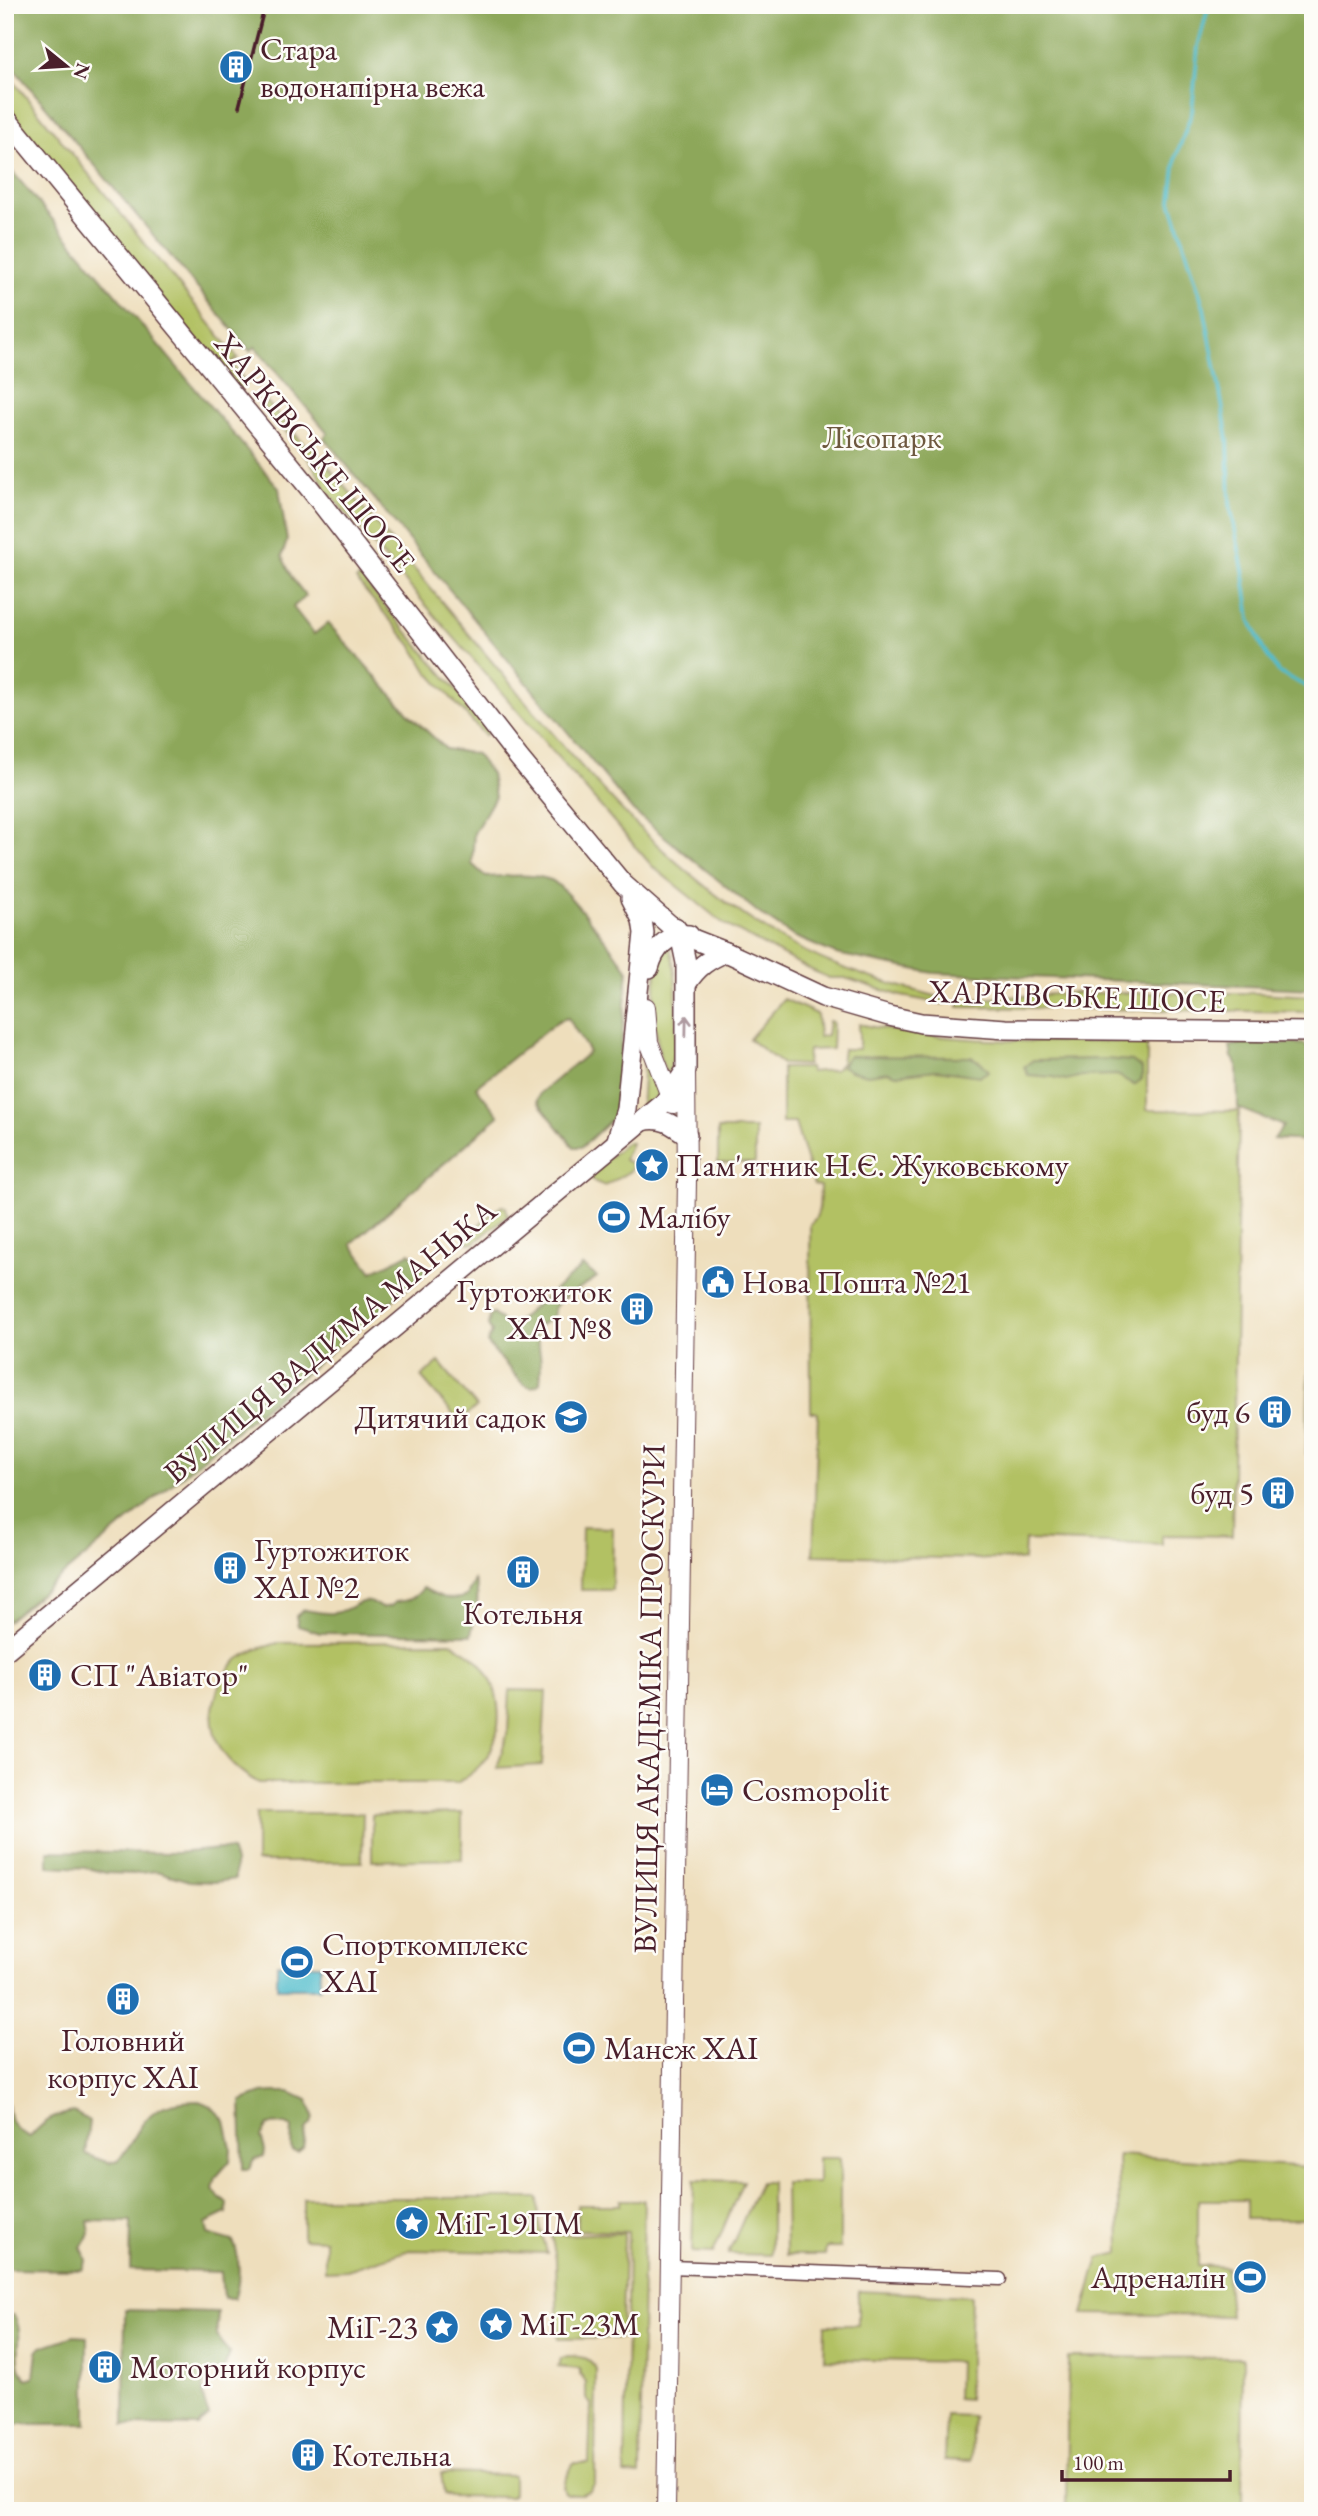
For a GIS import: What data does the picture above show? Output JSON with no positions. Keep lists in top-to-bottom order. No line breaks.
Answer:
{"streets":{"main road":["ХАРКІВСЬКЕ ШОСЕ","ВУЛИЦЯ ВАДИМА МАНЬКА","ВУЛИЦЯ АКАДЕМІКА ПРОСКУРИ"]},"crossings":[["ХАРКІВСЬКЕ ШОСЕ","ВУЛИЦЯ АКАДЕМІКА ПРОСКУРИ"],["ВУЛИЦЯ ВАДИМА МАНЬКА","ВУЛИЦЯ АКАДЕМІКА ПРОСКУРИ"]],"parks":["Лісопарк"],"places":{"building":["Стара водонапірна вежа","Гуртожиток ХАІ №8","буд 6","буд 5","Гуртожиток ХАІ №2","Котельня","СП \"Авіатор\"","Головний корпус ХАІ","Моторний корпус","Котельна"],"place":["Пам'ятник Н.Є. Жуковському","МіГ-19ПМ","МіГ-23М","МіГ-23"],"sports":["Малібу","Спорткомплекс ХАІ","Манеж ХАІ","Адреналін"],"public building":["Нова Пошта №21"],"school or university":["Дитячий садок"],"hotel":["Cosmopolit"]},"scale_bar":"100 m","north":"right"}
